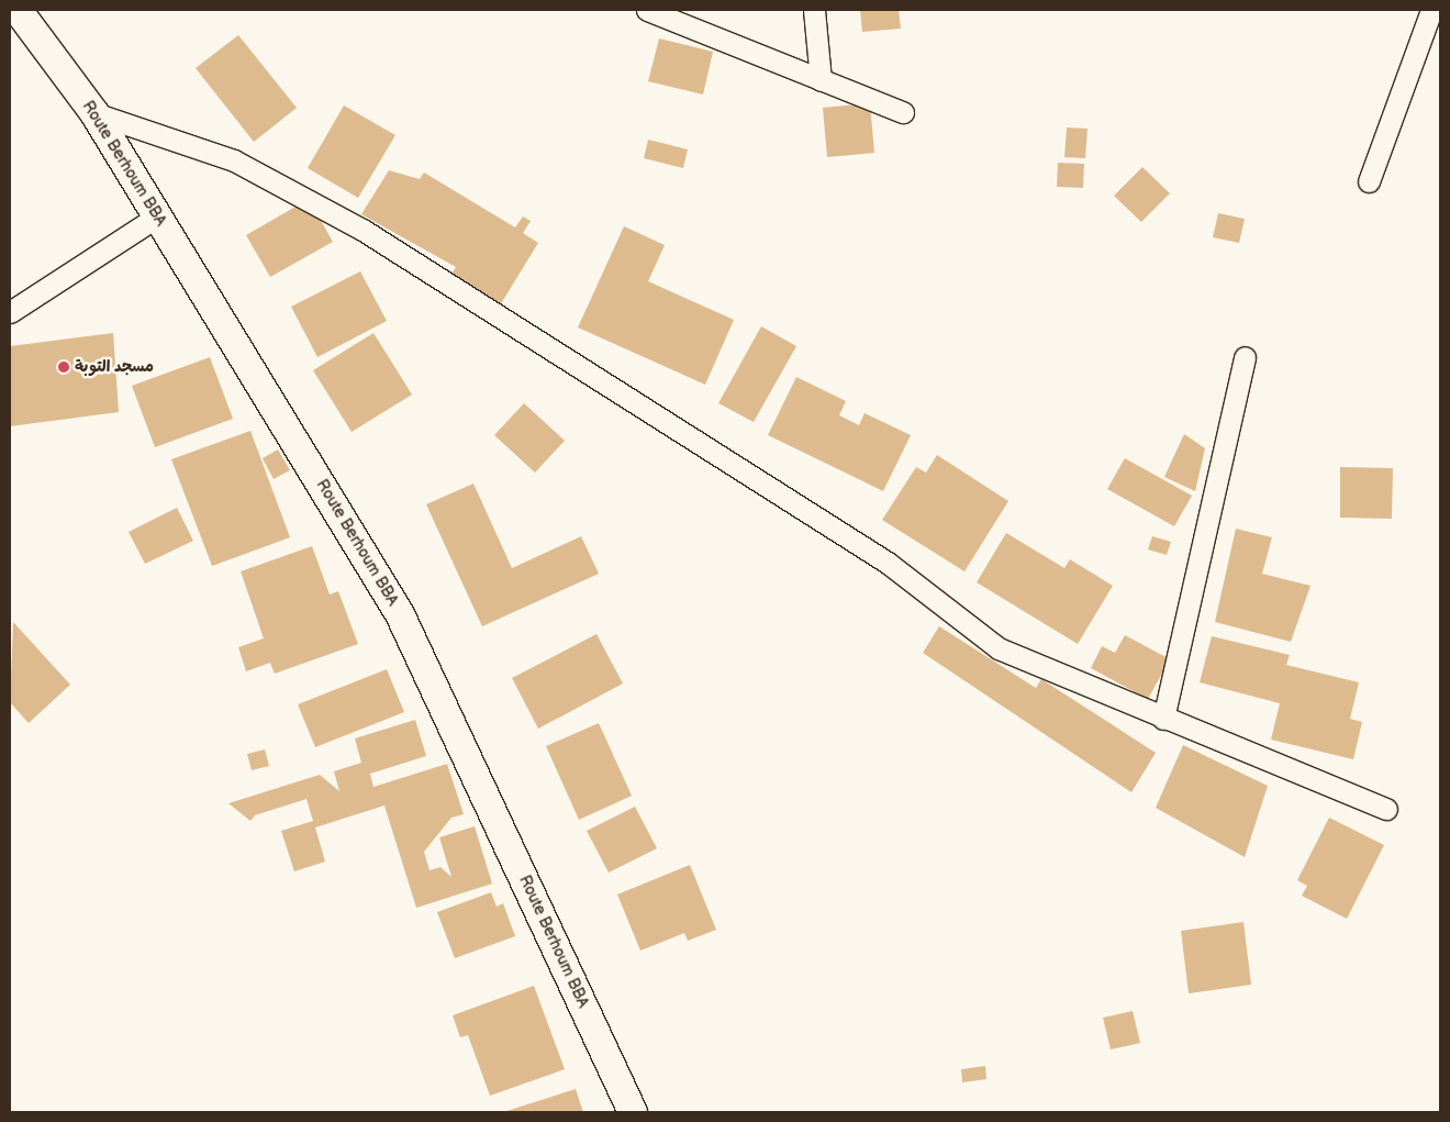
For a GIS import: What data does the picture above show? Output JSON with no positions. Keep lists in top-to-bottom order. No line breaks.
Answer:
{"streets":{"main road":["Route Berhoum BBA"]},"places":["مسجد التوبة"]}
